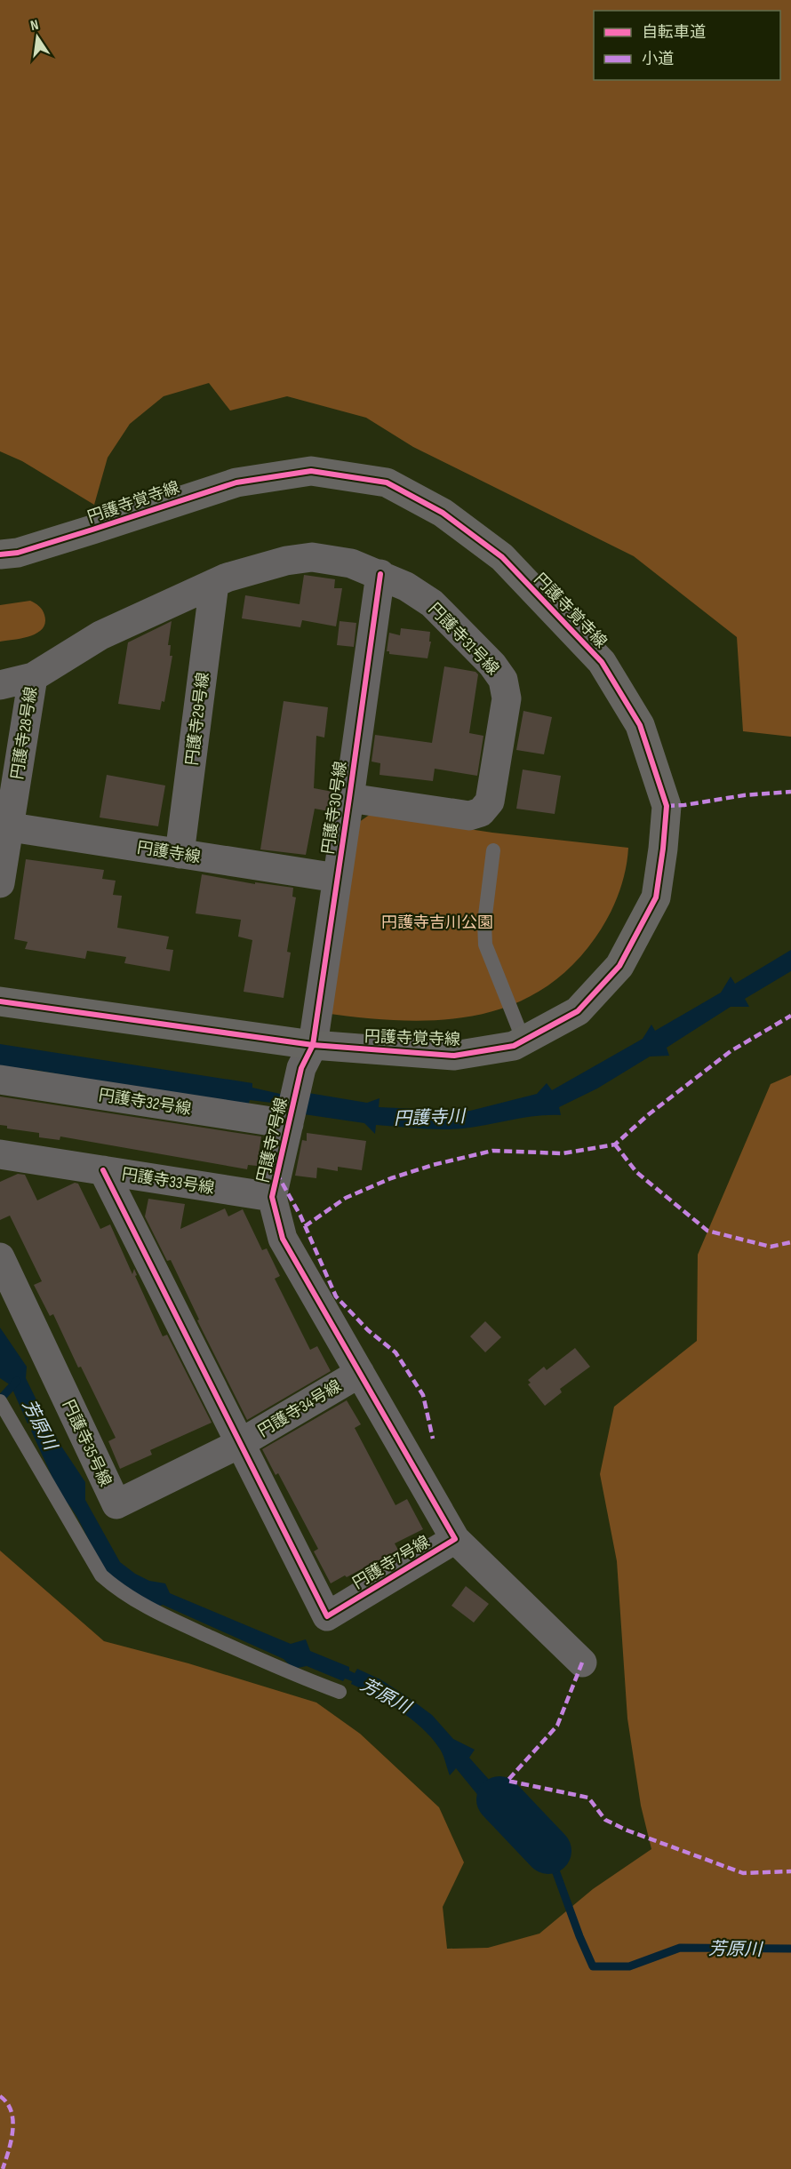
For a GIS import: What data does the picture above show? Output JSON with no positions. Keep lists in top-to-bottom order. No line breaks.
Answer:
{"streets":{"street":["円護寺覚寺線","円護寺31号線","円護寺29号線","円護寺28号線","円護寺30号線","円護寺線","円護寺32号線","円護寺7号線","円護寺33号線","円護寺34号線","円護寺35号線"]},"crossings":[["円護寺覚寺線","円護寺30号線"],["円護寺覚寺線","円護寺7号線"],["円護寺31号線","円護寺29号線"],["円護寺31号線","円護寺28号線"],["円護寺31号線","円護寺30号線"],["円護寺29号線","円護寺線"],["円護寺28号線","円護寺線"],["円護寺30号線","円護寺線"],["円護寺30号線","円護寺7号線"],["円護寺32号線","円護寺7号線"],["円護寺7号線","円護寺33号線"],["円護寺7号線","円護寺34号線"],["円護寺7号線","円護寺35号線"],["円護寺34号線","円護寺35号線"]],"water":["円護寺川","芳原川"],"parks":["円護寺吉川公園"],"legend":["自転車道","小道"],"north":"top"}
